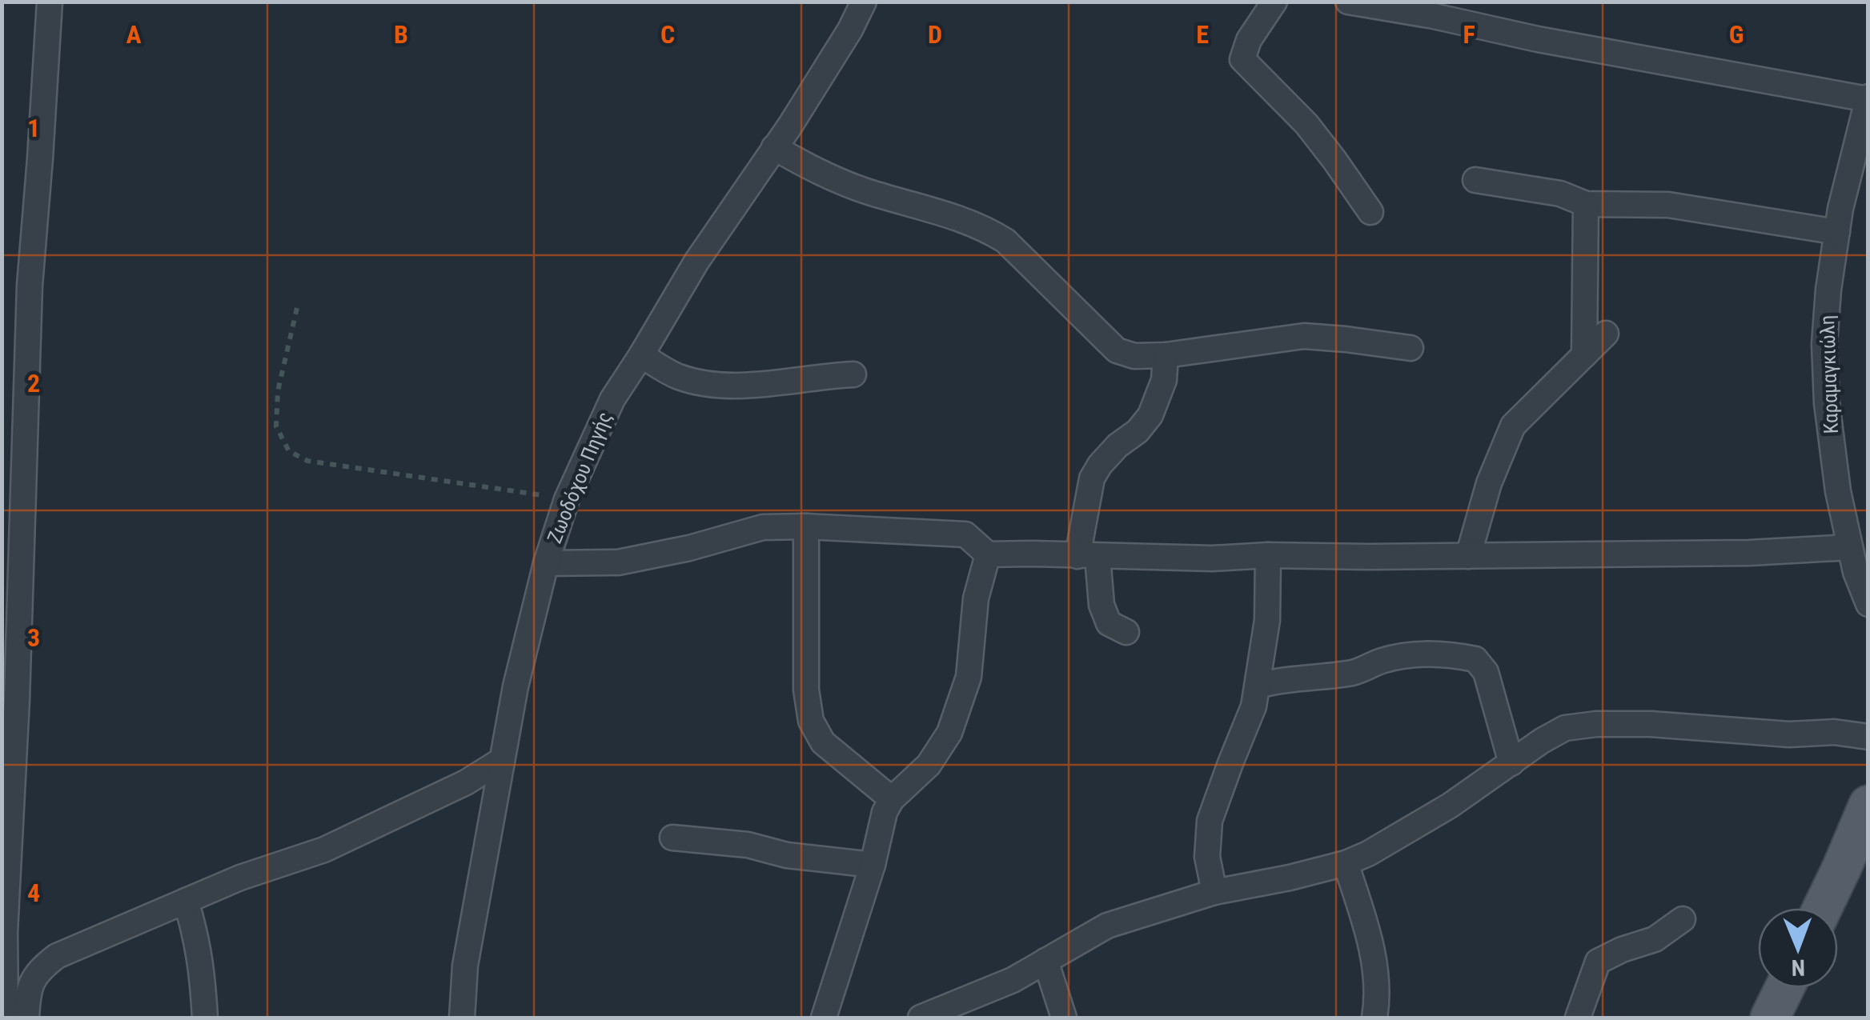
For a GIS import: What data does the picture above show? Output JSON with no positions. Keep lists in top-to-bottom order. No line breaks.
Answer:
{"streets":{"street":["Καραμαγκιώλη","Ζωοδόχου Πηγής"]},"north":"bottom","grid":{"columns":["A","B","C","D","E","F","G"],"rows":["1","2","3","4"]}}
